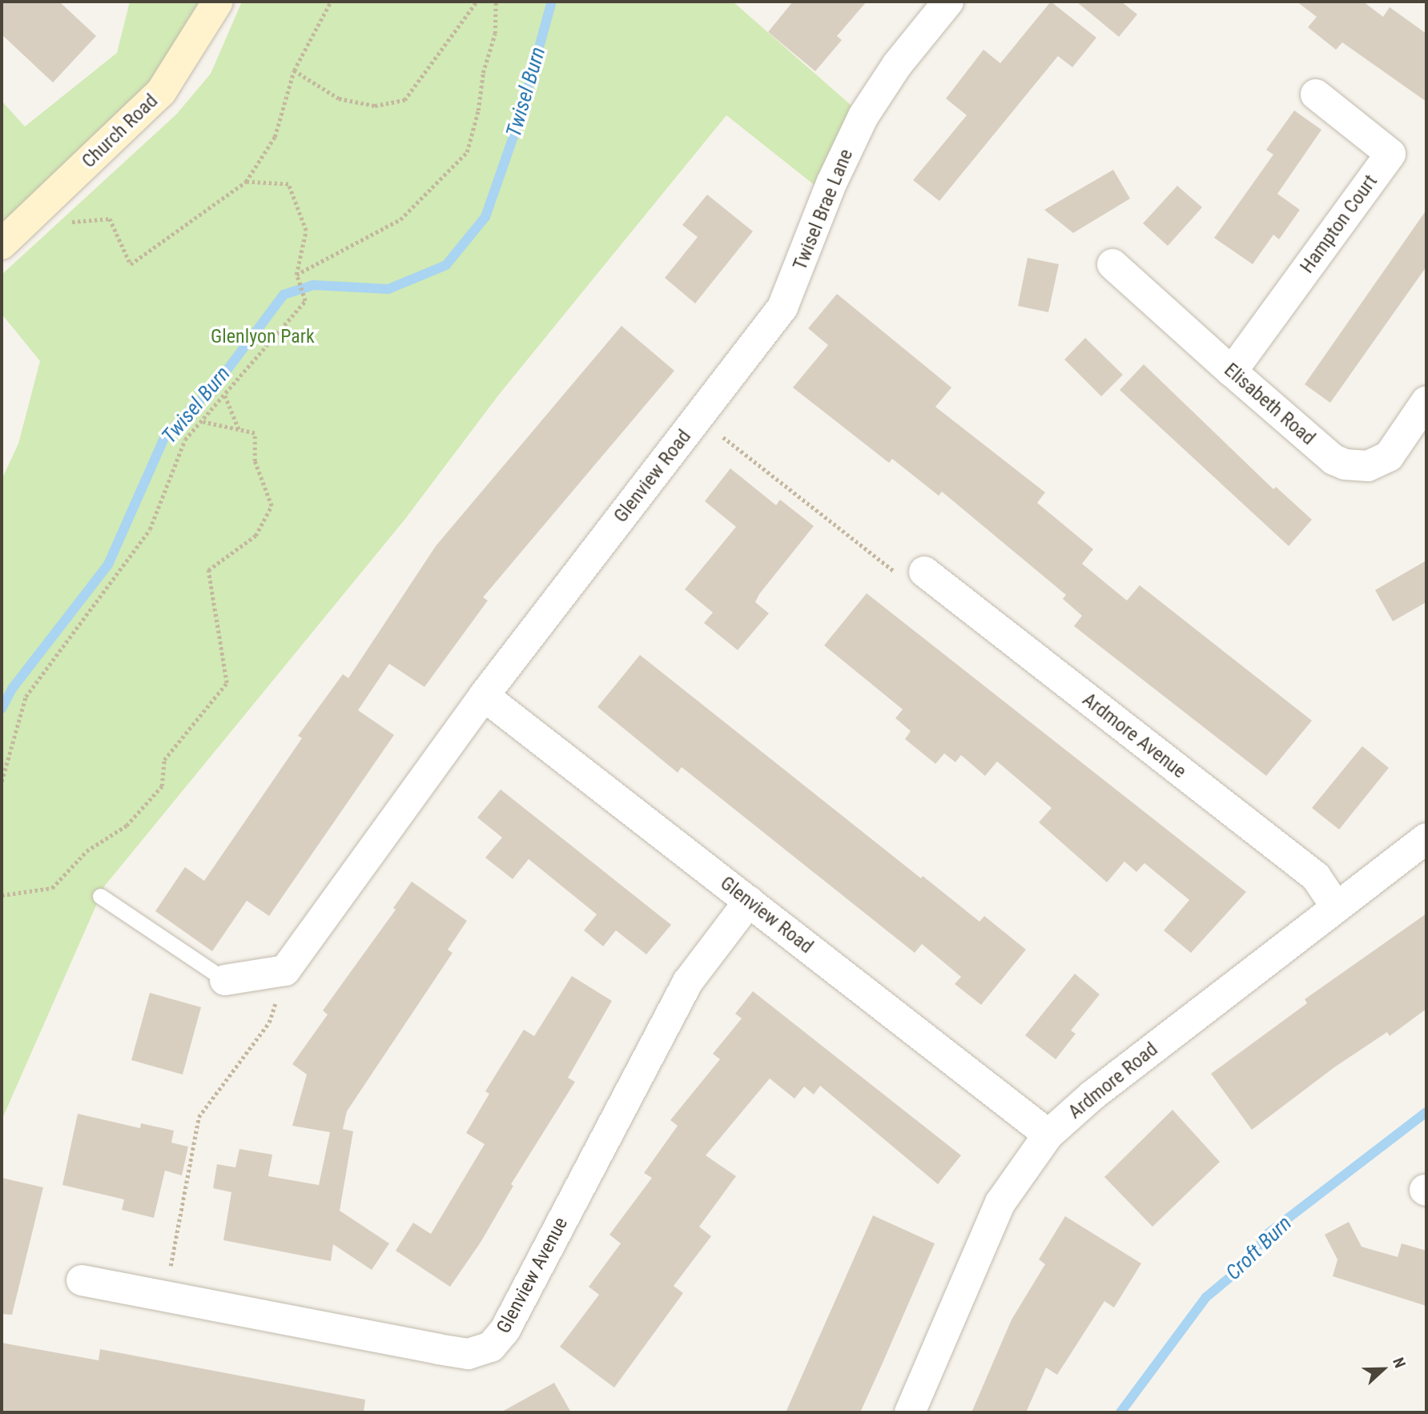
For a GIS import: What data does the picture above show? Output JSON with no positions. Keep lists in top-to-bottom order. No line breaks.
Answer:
{"streets":{"street":["Church Road","Twisel Brae Lane","Hampton Court","Elisabeth Road","Glenview Road","Ardmore Avenue","Ardmore Road","Glenview Avenue"]},"crossings":[["Twisel Brae Lane","Glenview Road"],["Hampton Court","Elisabeth Road"],["Glenview Road","Ardmore Road"],["Glenview Road","Glenview Avenue"],["Ardmore Avenue","Ardmore Road"]],"water":["Twisel Burn","Croft Burn"],"parks":["Glenlyon Park"],"north":"right"}
